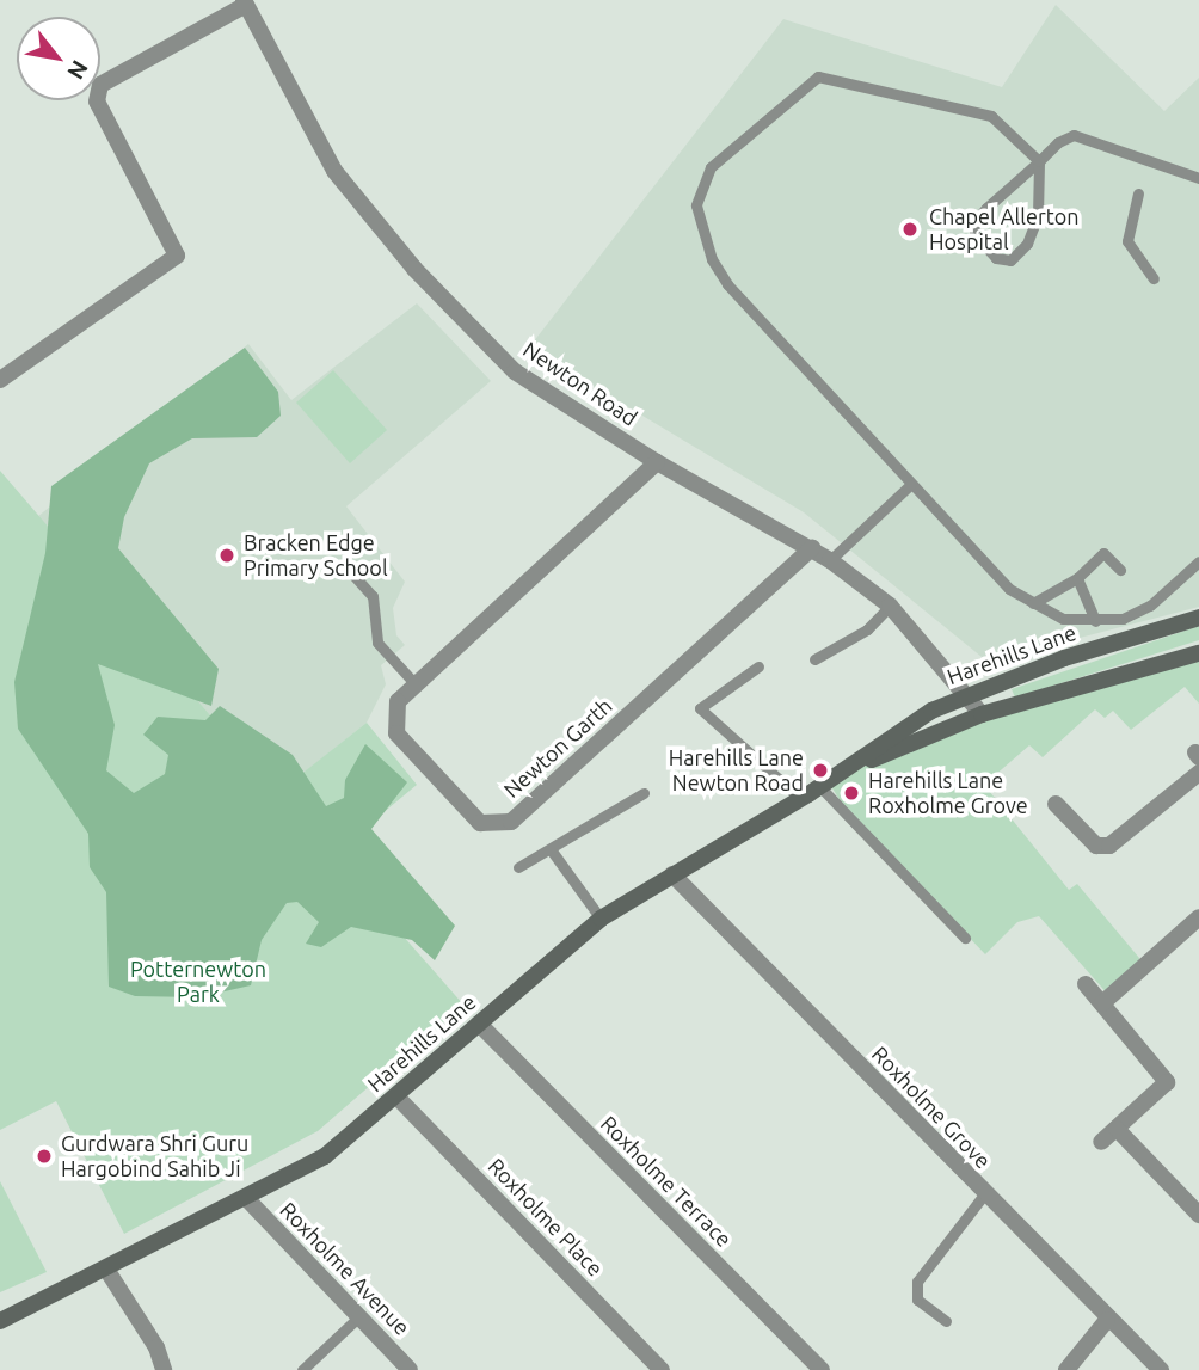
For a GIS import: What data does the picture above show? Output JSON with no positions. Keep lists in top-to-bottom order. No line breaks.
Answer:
{"streets":{"main road":["Harehills Lane"],"street":["Newton Road","Newton Garth","Roxholme Grove","Roxholme Terrace","Roxholme Place","Roxholme Avenue"]},"crossings":[["Newton Road","Harehills Lane"],["Newton Road","Newton Garth"],["Harehills Lane","Roxholme Grove"],["Harehills Lane","Roxholme Terrace"],["Harehills Lane","Roxholme Place"],["Harehills Lane","Roxholme Avenue"]],"parks":["Potternewton Park"],"places":["Chapel Allerton Hospital","Bracken Edge Primary School","Harehills Lane Newton Road","Harehills Lane Roxholme Grove","Gurdwara Shri Guru Hargobind Sahib Ji"],"north":"bottom right"}
